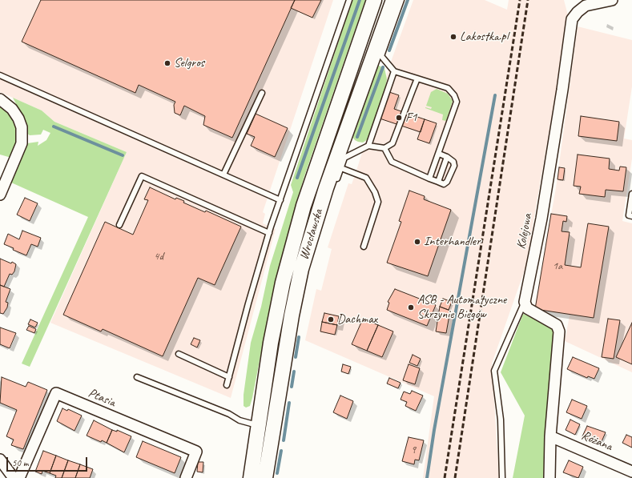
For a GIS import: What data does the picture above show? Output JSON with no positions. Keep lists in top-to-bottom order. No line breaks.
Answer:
{"streets":{"main road":["Wrocławska"],"street":["Kolejowa","Ptasia","Różana"]},"places":["Lakostka.pl","Selgros","F1","Interhandler","ASB - Automatyczne Skrzynie Biegów","Dachmax"],"house_numbers":["4d","1a","9"],"scale_bar":"50 m"}
